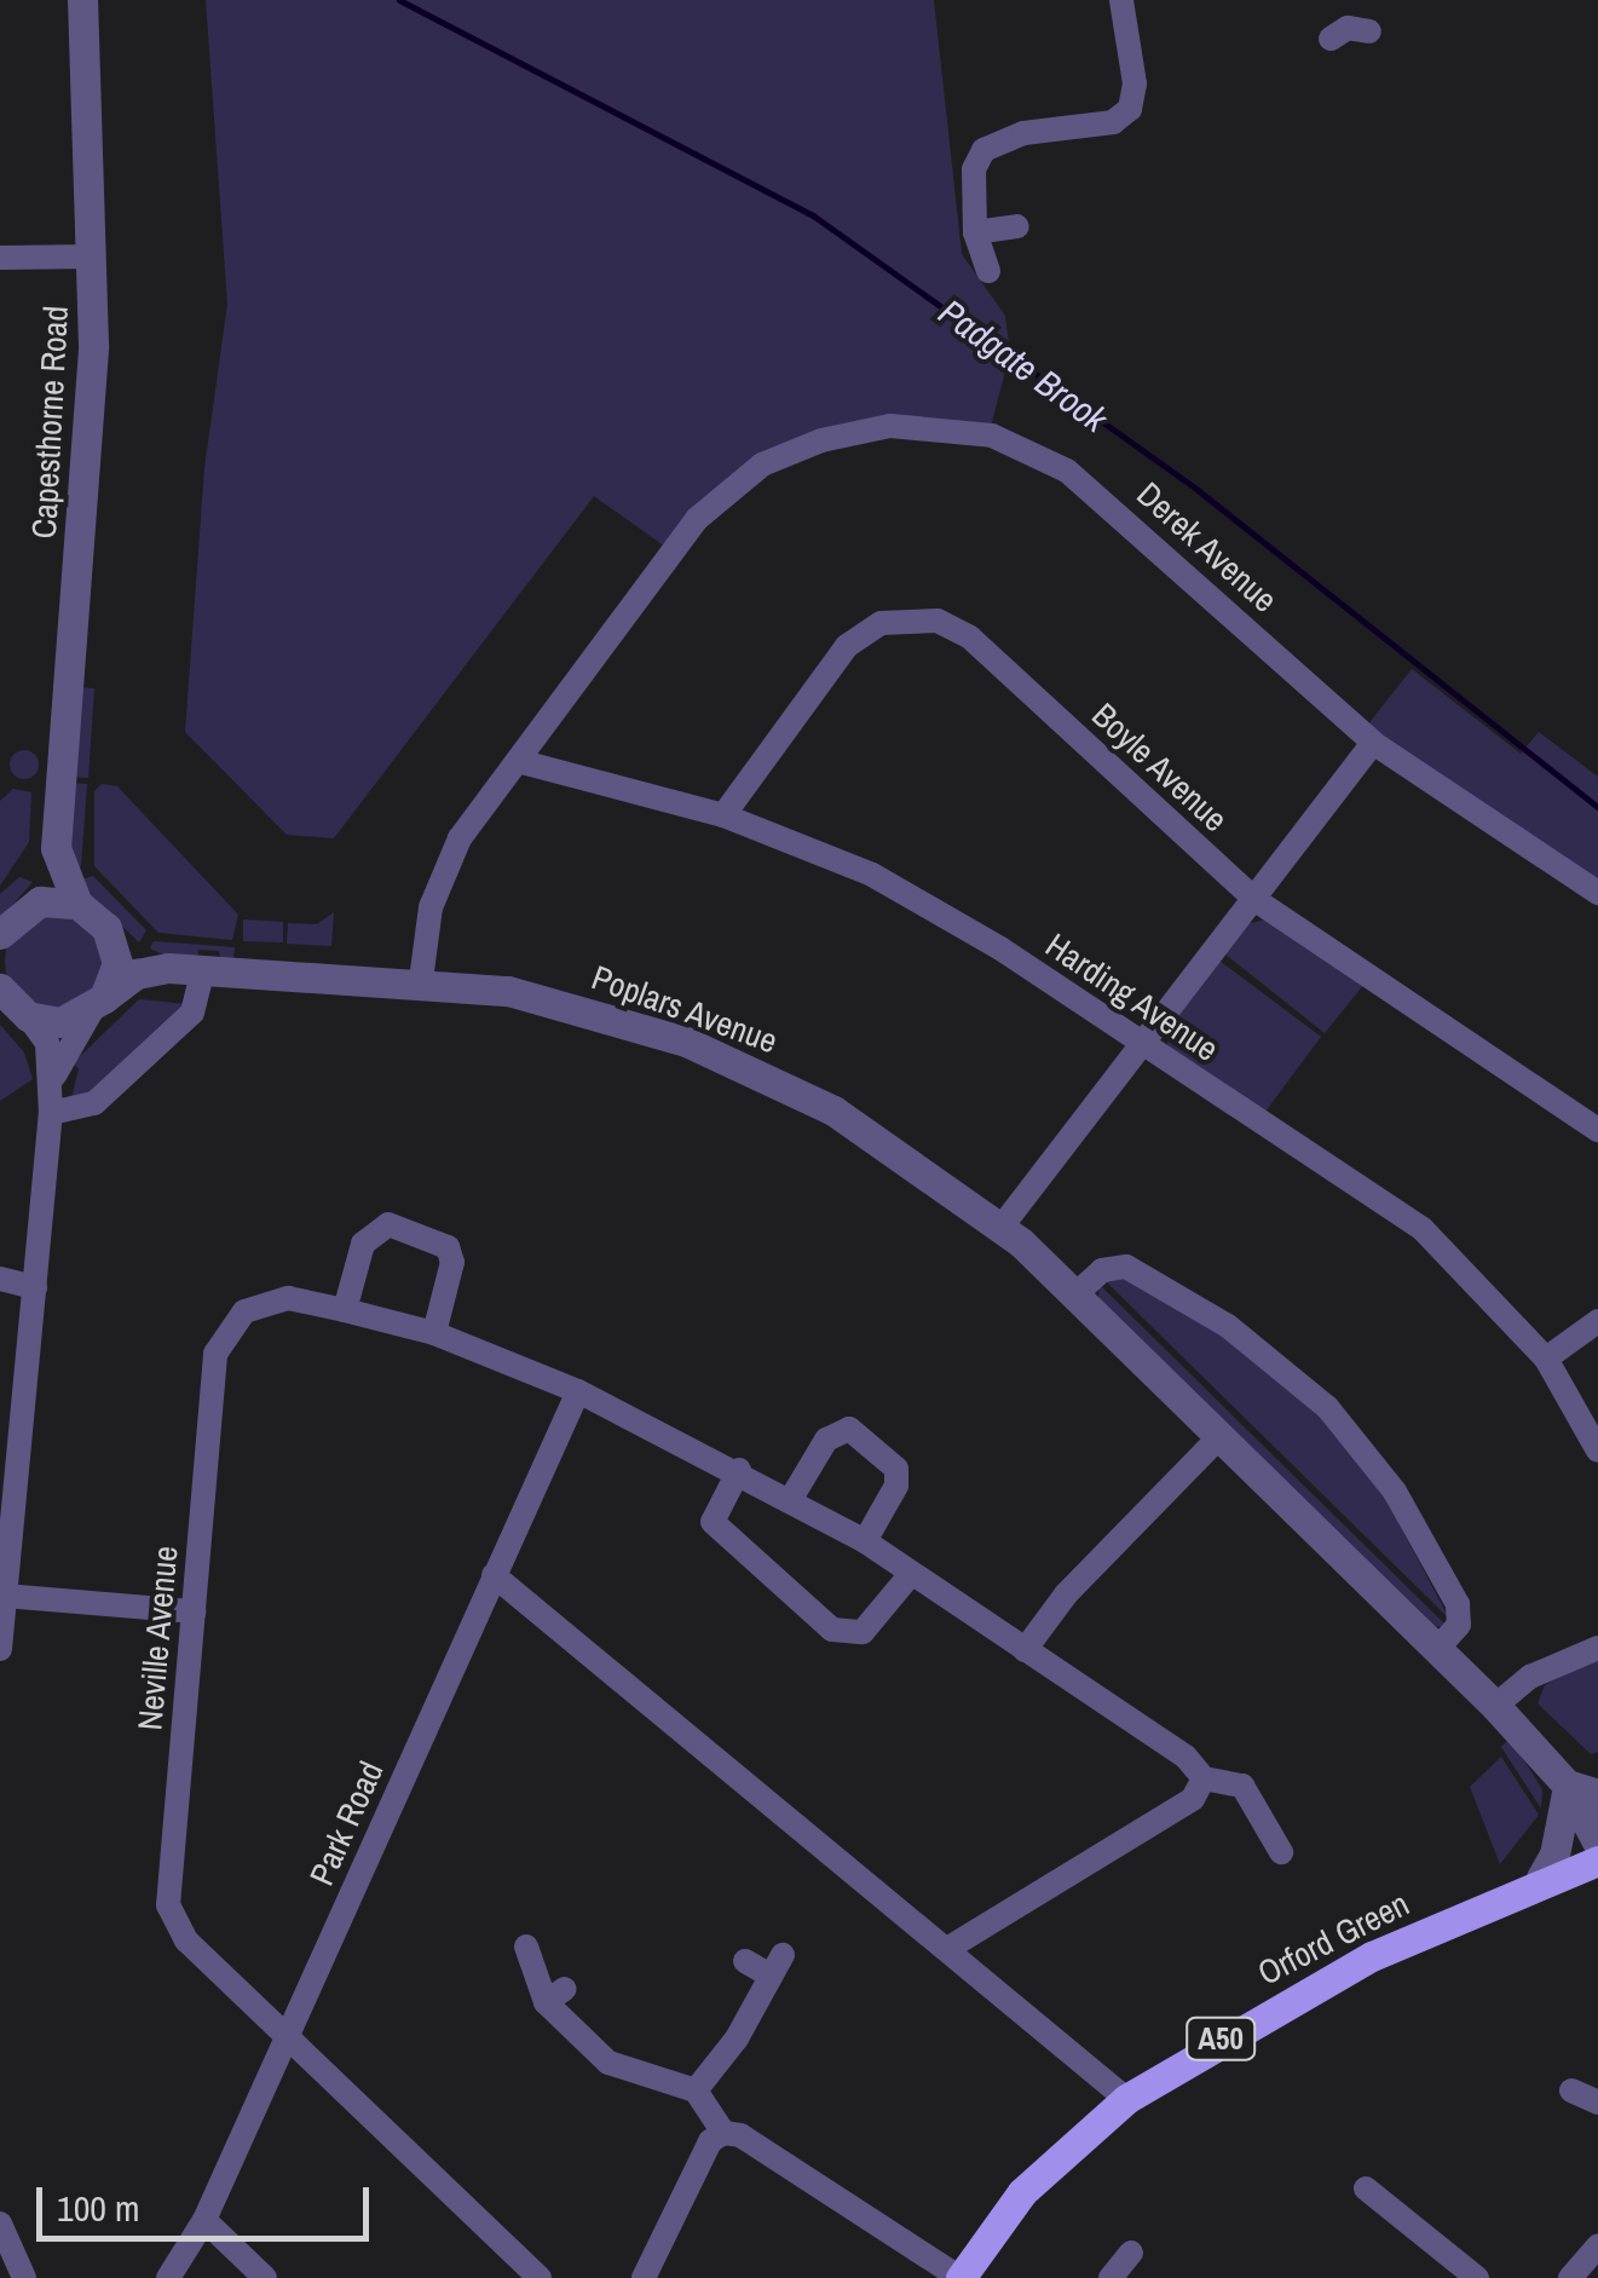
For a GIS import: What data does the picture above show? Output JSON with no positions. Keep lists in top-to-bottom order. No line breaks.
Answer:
{"streets":{"main road":["Orford Green","A50"],"street":["Capesthorne Road","Derek Avenue","Boyle Avenue","Harding Avenue","Poplars Avenue","Neville Avenue","Park Road"]},"crossings":[["Capesthorne Road","Poplars Avenue"],["Derek Avenue","Harding Avenue"],["Derek Avenue","Poplars Avenue"],["Boyle Avenue","Harding Avenue"],["Poplars Avenue","Orford Green"],["Neville Avenue","Park Road"]],"water":["Padgate Brook"],"scale_bar":"100 m"}
